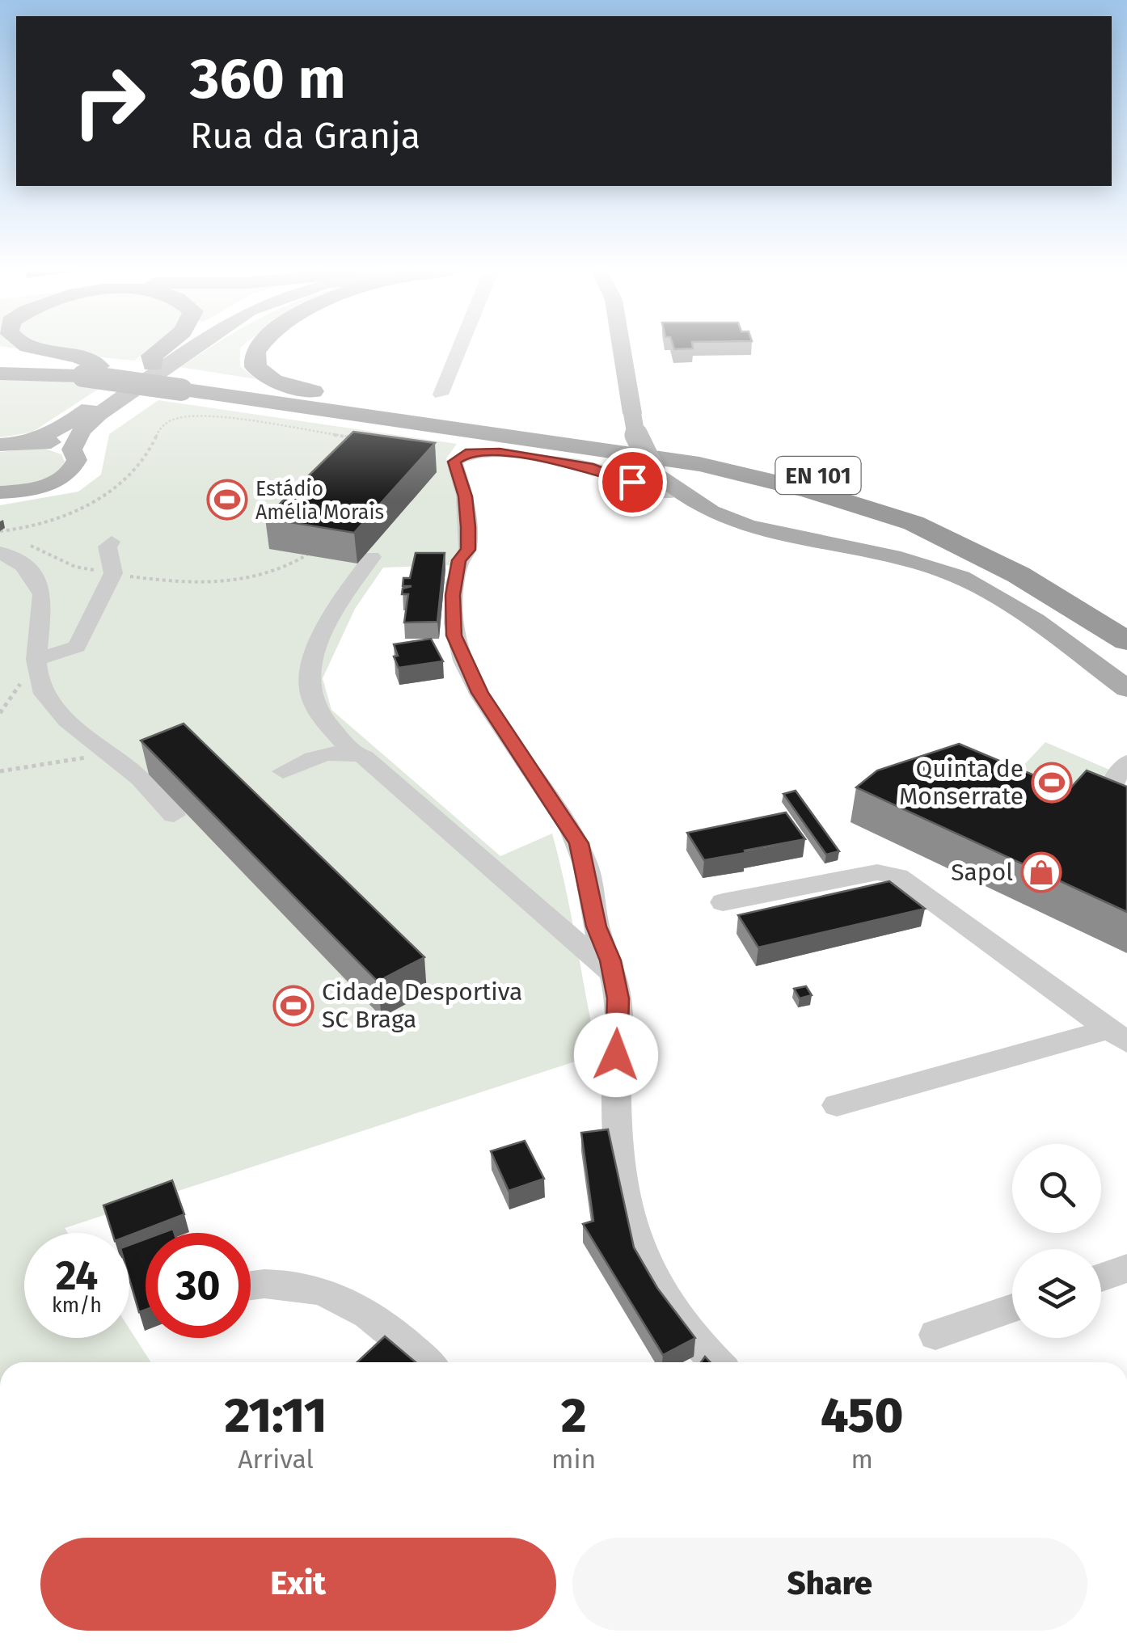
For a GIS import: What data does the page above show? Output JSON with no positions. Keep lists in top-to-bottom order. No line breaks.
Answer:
{"streets":{"highway":["EN 101"]},"places":{"sports":["Estádio Amélia Morais","Quinta de Monserrate","Cidade Desportiva SC Braga"],"shop":["Sapol"]},"page":{"turn":["360 m","Rua da Granja"],"speed":"24 km/h","limit":"30","eta":["21:11","Arrival","2","min","450","m"],"buttons":["Exit","Share"]}}
